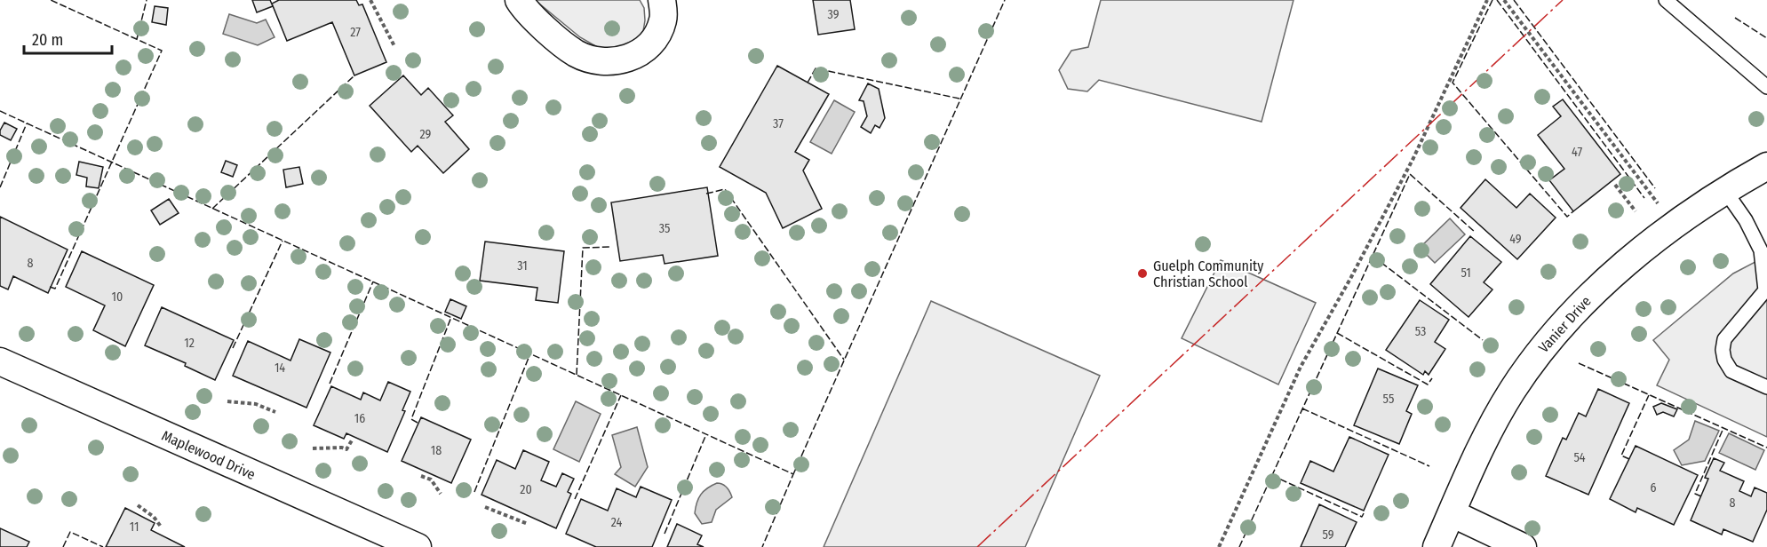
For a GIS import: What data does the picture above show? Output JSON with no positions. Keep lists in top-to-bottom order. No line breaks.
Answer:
{"streets":{"street":["Vanier Drive","Maplewood Drive"]},"places":["Guelph Community Christian School"],"house_numbers":["39","27","37","29","47","35","49","8","31","51","10","53","12","14","55","16","18","54","6","20","8","24","11","59"],"scale_bar":"20 m"}
